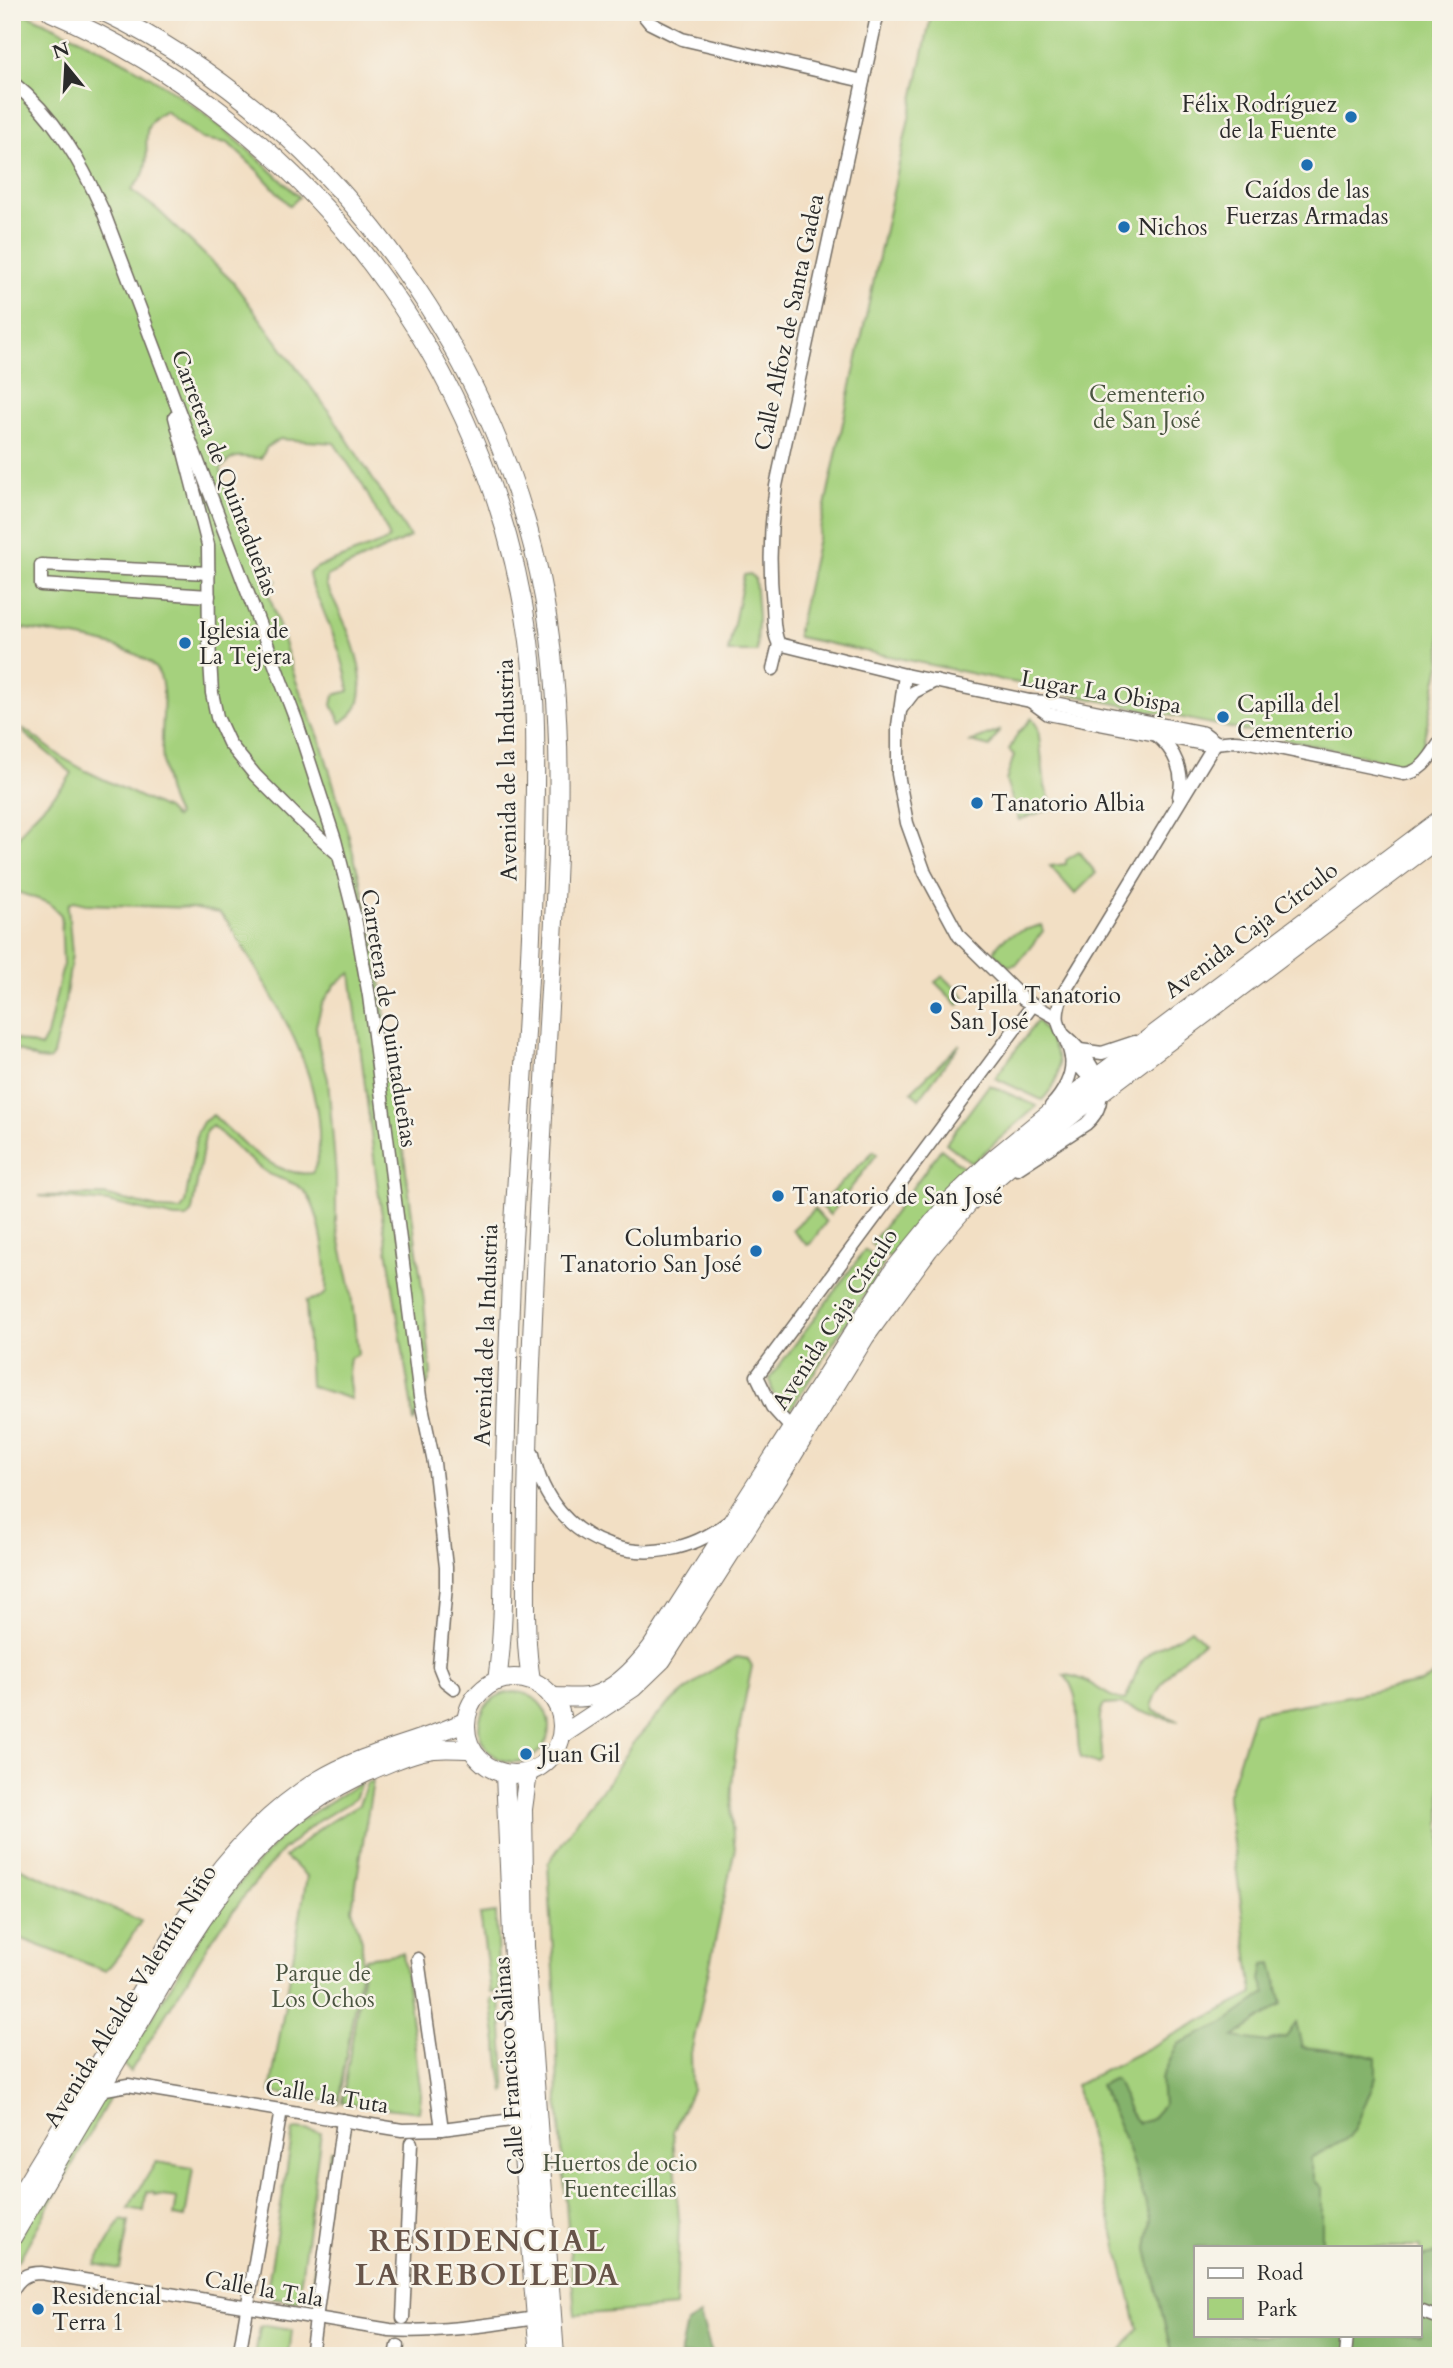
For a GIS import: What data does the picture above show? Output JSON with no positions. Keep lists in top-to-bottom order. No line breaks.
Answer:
{"streets":{"main road":["Avenida de la Industria","Avenida Caja Círculo","Avenida Alcalde Valentín Niño","Calle Francisco Salinas"],"street":["Calle Alfoz de Santa Gadea","Carretera de Quintadueñas","Lugar La Obispa","Calle la Tuta","Calle la Tala"]},"crossings":[["Calle Alfoz de Santa Gadea","Lugar La Obispa"],["Avenida de la Industria","Avenida Caja Círculo"],["Avenida de la Industria","Avenida Alcalde Valentín Niño"],["Avenida de la Industria","Calle Francisco Salinas"],["Avenida Caja Círculo","Avenida Alcalde Valentín Niño"],["Avenida Caja Círculo","Calle Francisco Salinas"],["Avenida Alcalde Valentín Niño","Calle Francisco Salinas"],["Avenida Alcalde Valentín Niño","Calle la Tuta"],["Calle Francisco Salinas","Calle la Tuta"],["Calle Francisco Salinas","Calle la Tala"]],"districts":["RESIDENCIAL LA REBOLLEDA"],"parks":["Cementerio de San José","Parque de Los Ochos","Huertos de ocio Fuentecillas"],"places":["Félix Rodríguez de la Fuente","Caídos de las Fuerzas Armadas","Nichos","Iglesia de La Tejera","Capilla del Cementerio","Tanatorio Albia","Capilla Tanatorio San José","Tanatorio de San José","Columbario Tanatorio San José","Juan Gil","Residencial Terra 1"],"legend":["Road","Park"],"north":"top"}
